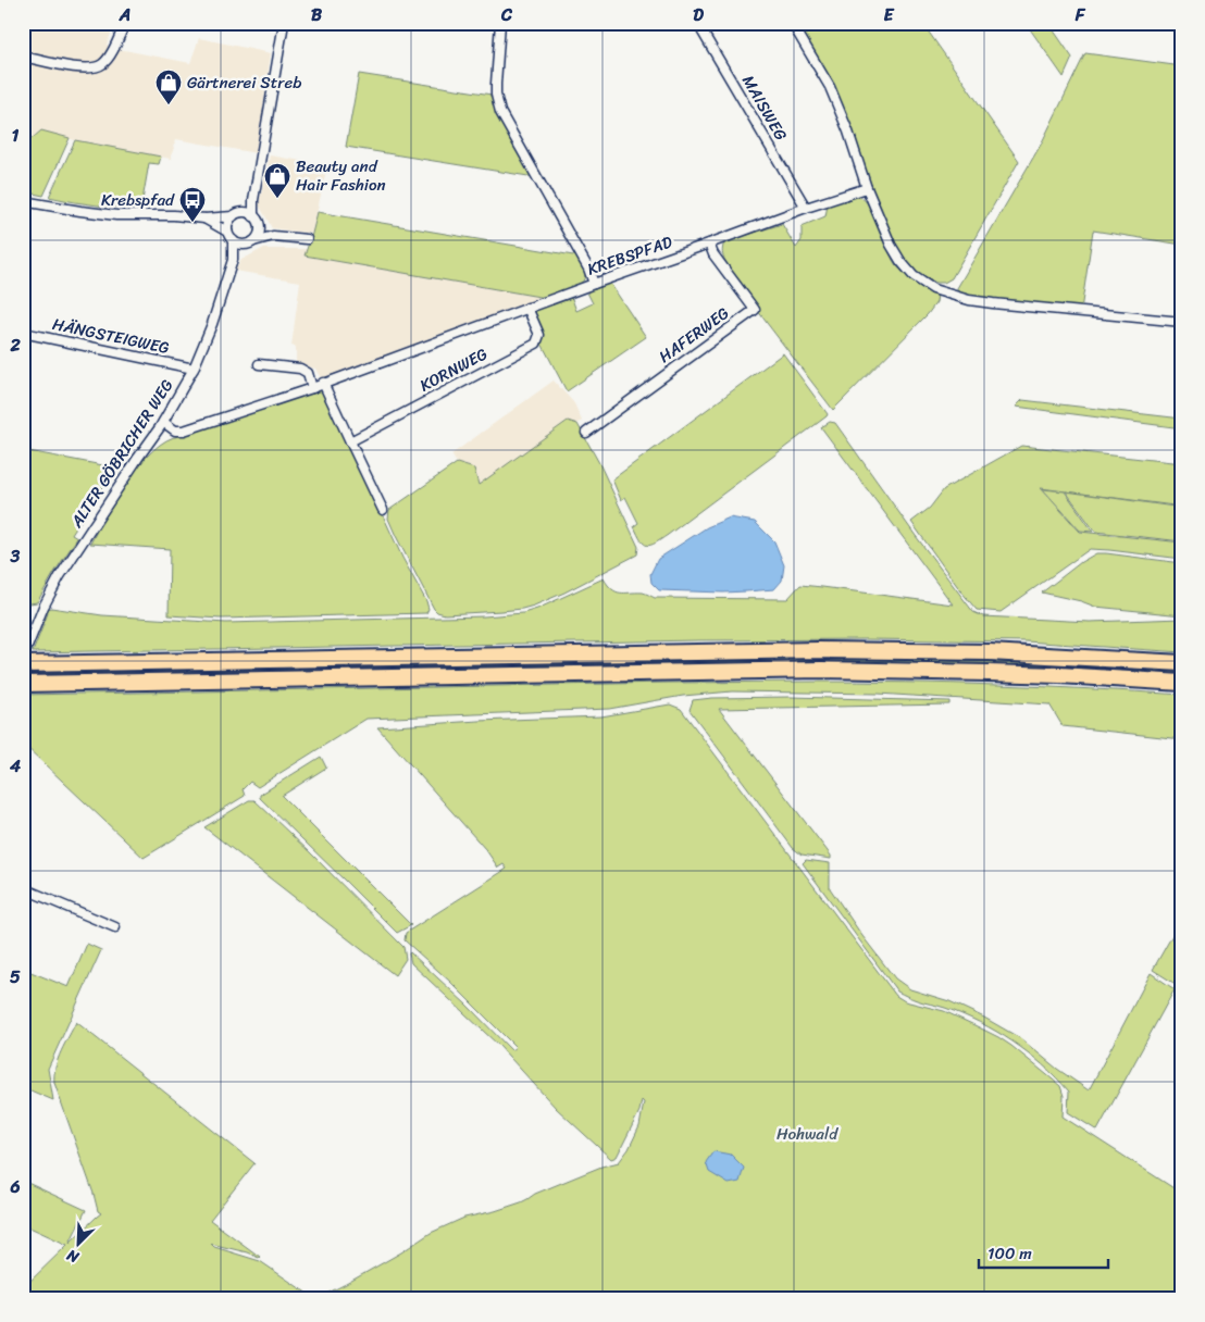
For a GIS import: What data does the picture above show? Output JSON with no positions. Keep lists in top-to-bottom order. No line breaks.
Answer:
{"streets":{"street":["MAISWEG","KREBSPFAD","HAFERWEG","HÄNGSTEIGWEG","KORNWEG","ALTER GÖBRICHER WEG"]},"crossings":[["MAISWEG","KREBSPFAD"],["KREBSPFAD","HAFERWEG"],["KREBSPFAD","KORNWEG"],["KREBSPFAD","ALTER GÖBRICHER WEG"],["HÄNGSTEIGWEG","ALTER GÖBRICHER WEG"]],"parks":["Hohwald"],"places":{"shop":["Gärtnerei Streb","Beauty and Hair Fashion"],"bus stop":["Krebspfad"]},"scale_bar":"100 m","north":"bottom left","grid":{"columns":["A","B","C","D","E","F"],"rows":["1","2","3","4","5","6"]}}
